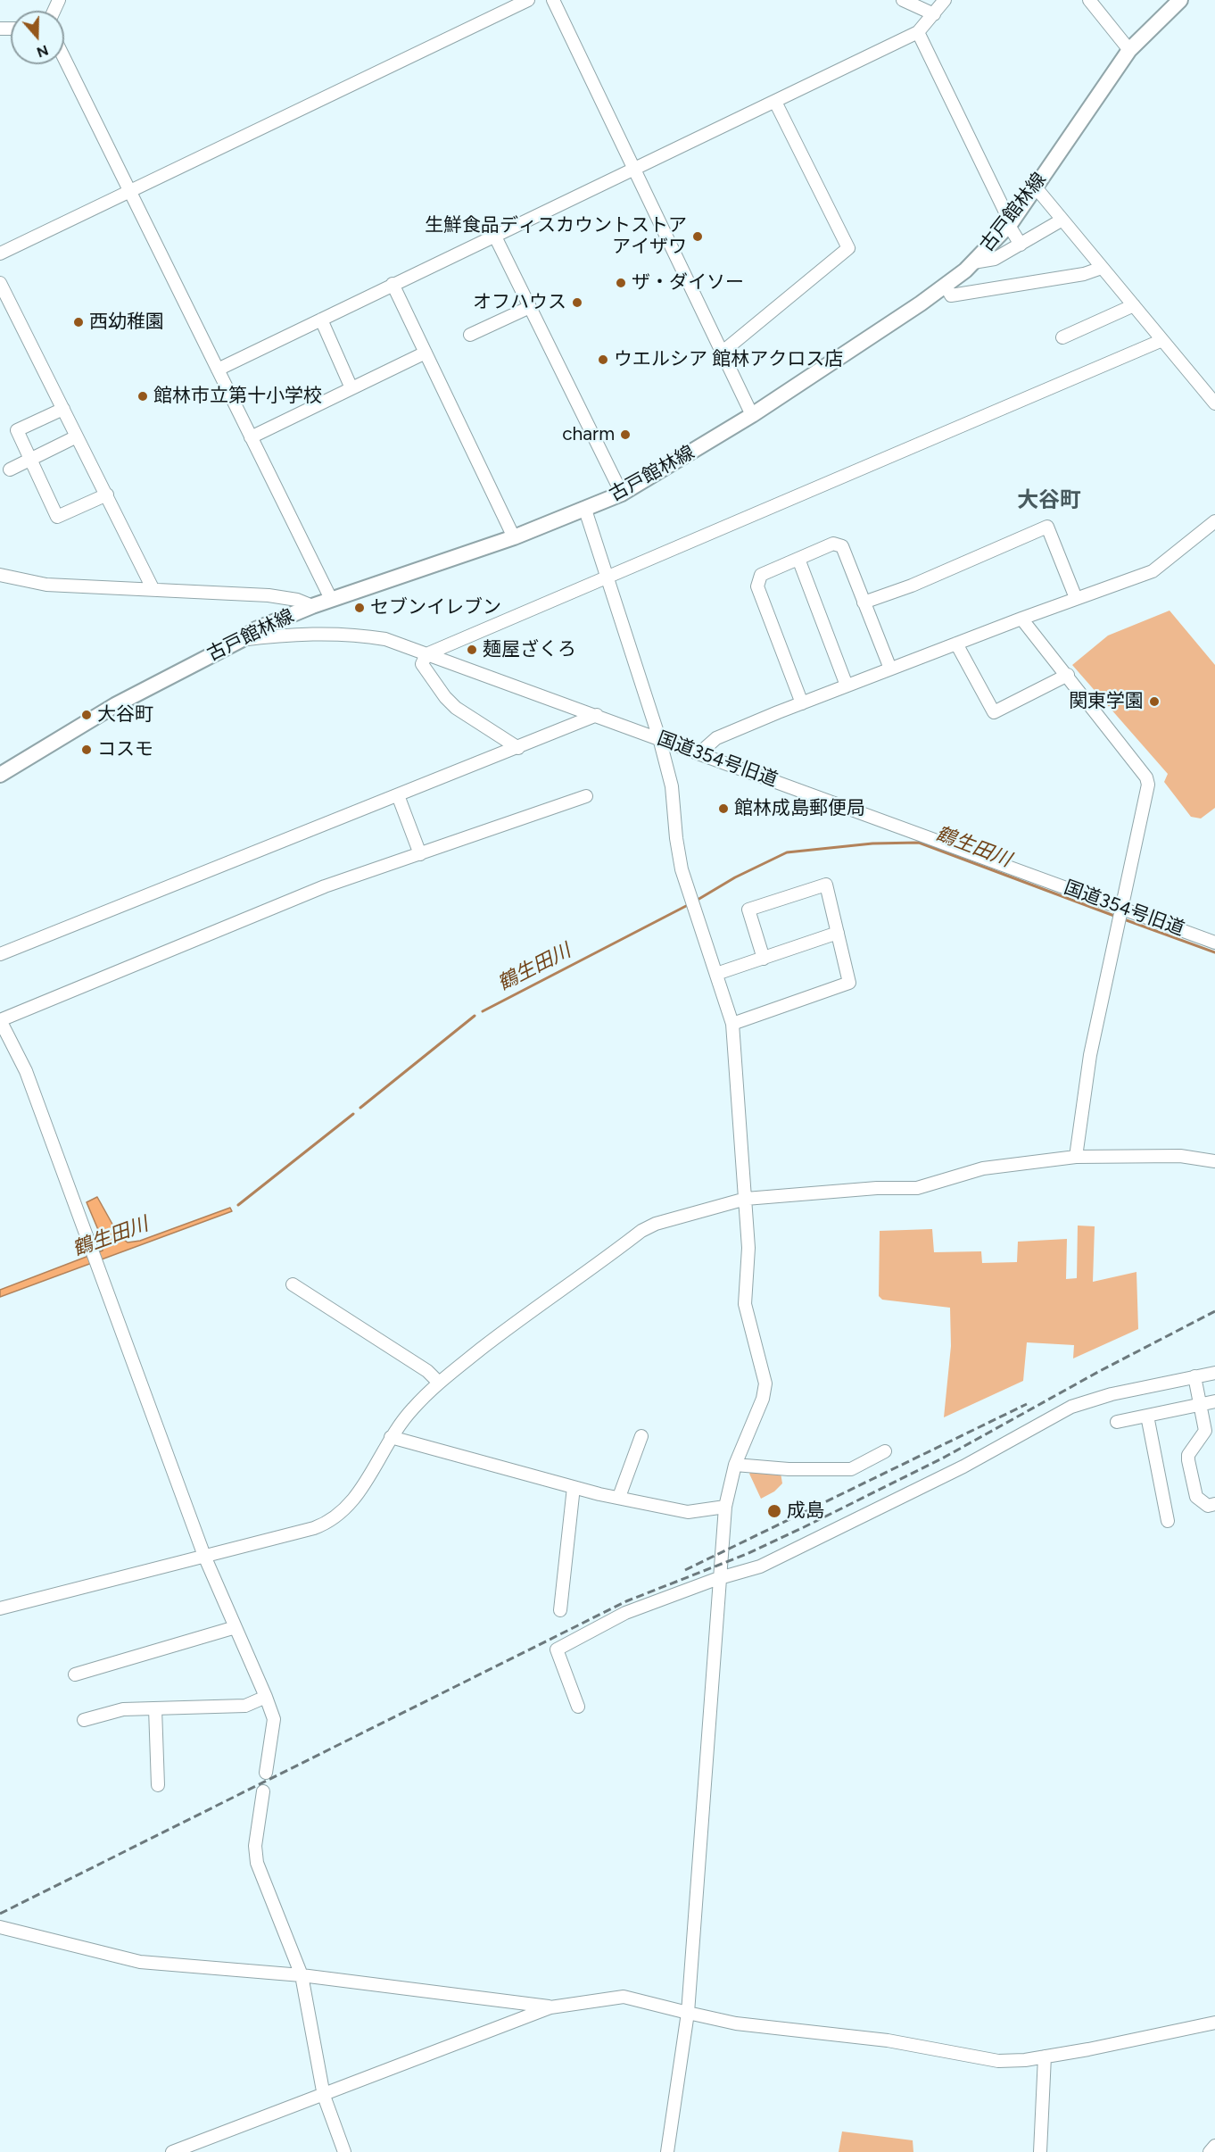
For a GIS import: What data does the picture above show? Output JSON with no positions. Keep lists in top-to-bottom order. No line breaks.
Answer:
{"streets":{"main road":["古戸館林線"],"street":["国道354号旧道"]},"crossings":[["古戸館林線","国道354号旧道"]],"districts":["大谷町"],"water":["鶴生田川"],"places":["生鮮食品ディスカウントストア アイザワ","ザ・ダイソー","オフハウス","西幼稚園","ウエルシア 館林アクロス店","館林市立第十小学校","charm","セブンイレブン","麺屋ざくろ","関東学園","大谷町","コスモ","館林成島郵便局","成島"],"north":"bottom"}
